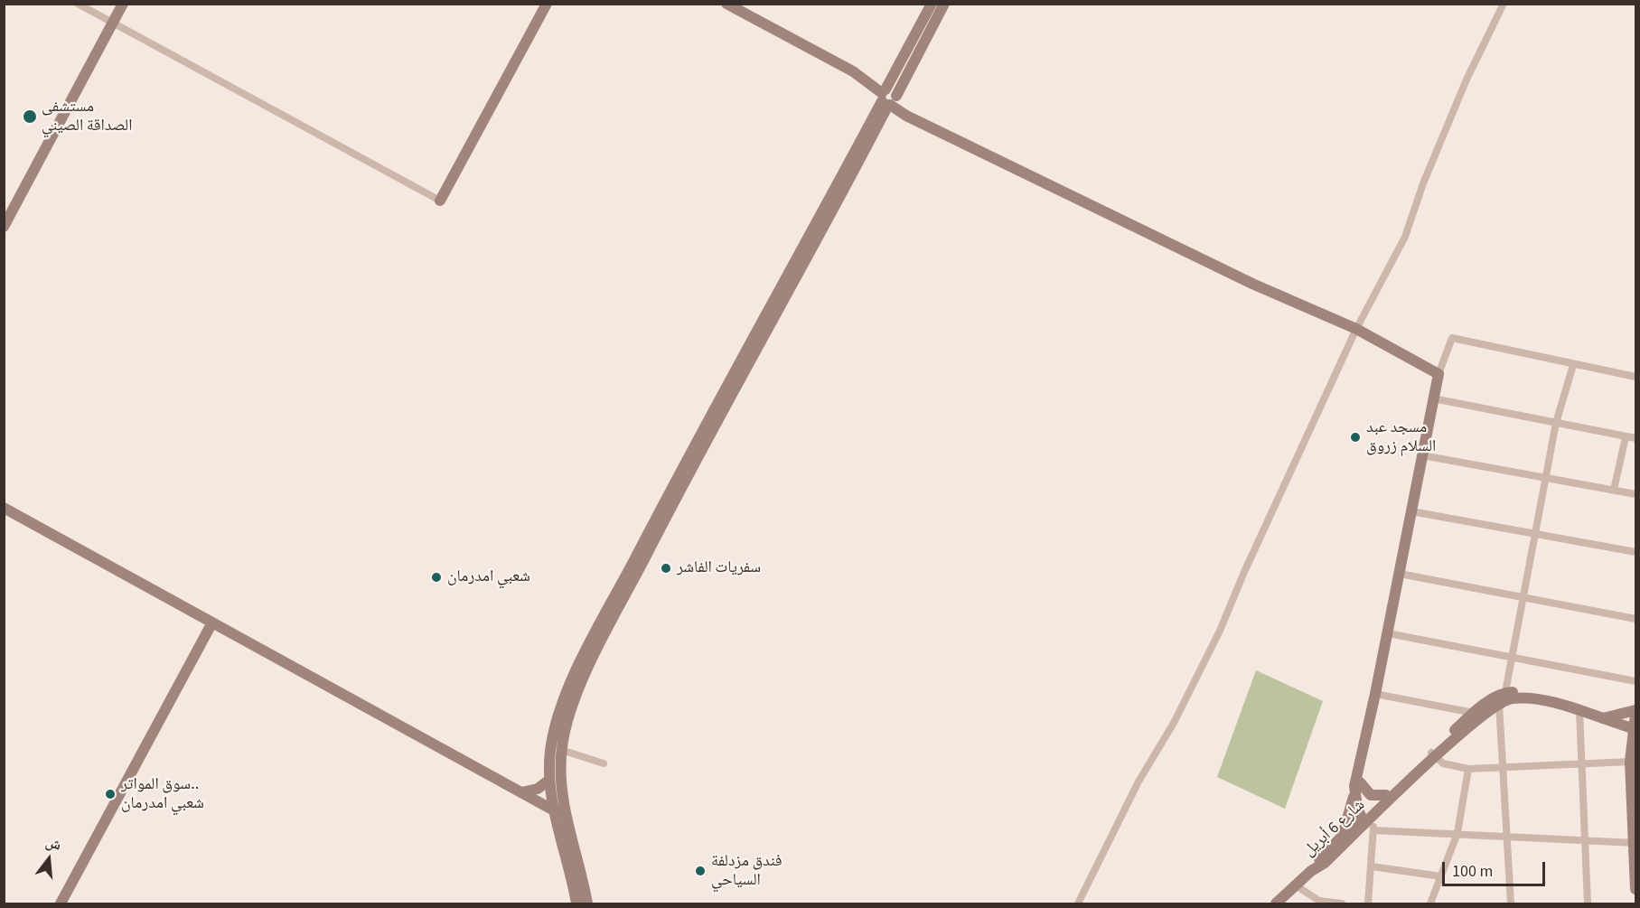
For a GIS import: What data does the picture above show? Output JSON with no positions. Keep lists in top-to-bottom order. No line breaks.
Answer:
{"streets":{"street":["شارع 6 أبريل"]},"places":["مستشفى الصداقة الصيني","مسجد عبد السلام زروق","سفريات الفاشر","شعبي امدرمان","سوق المواتر.. شعبي امدرمان","فندق مزدلفة السياحي"],"scale_bar":"100 m","north":"top"}
